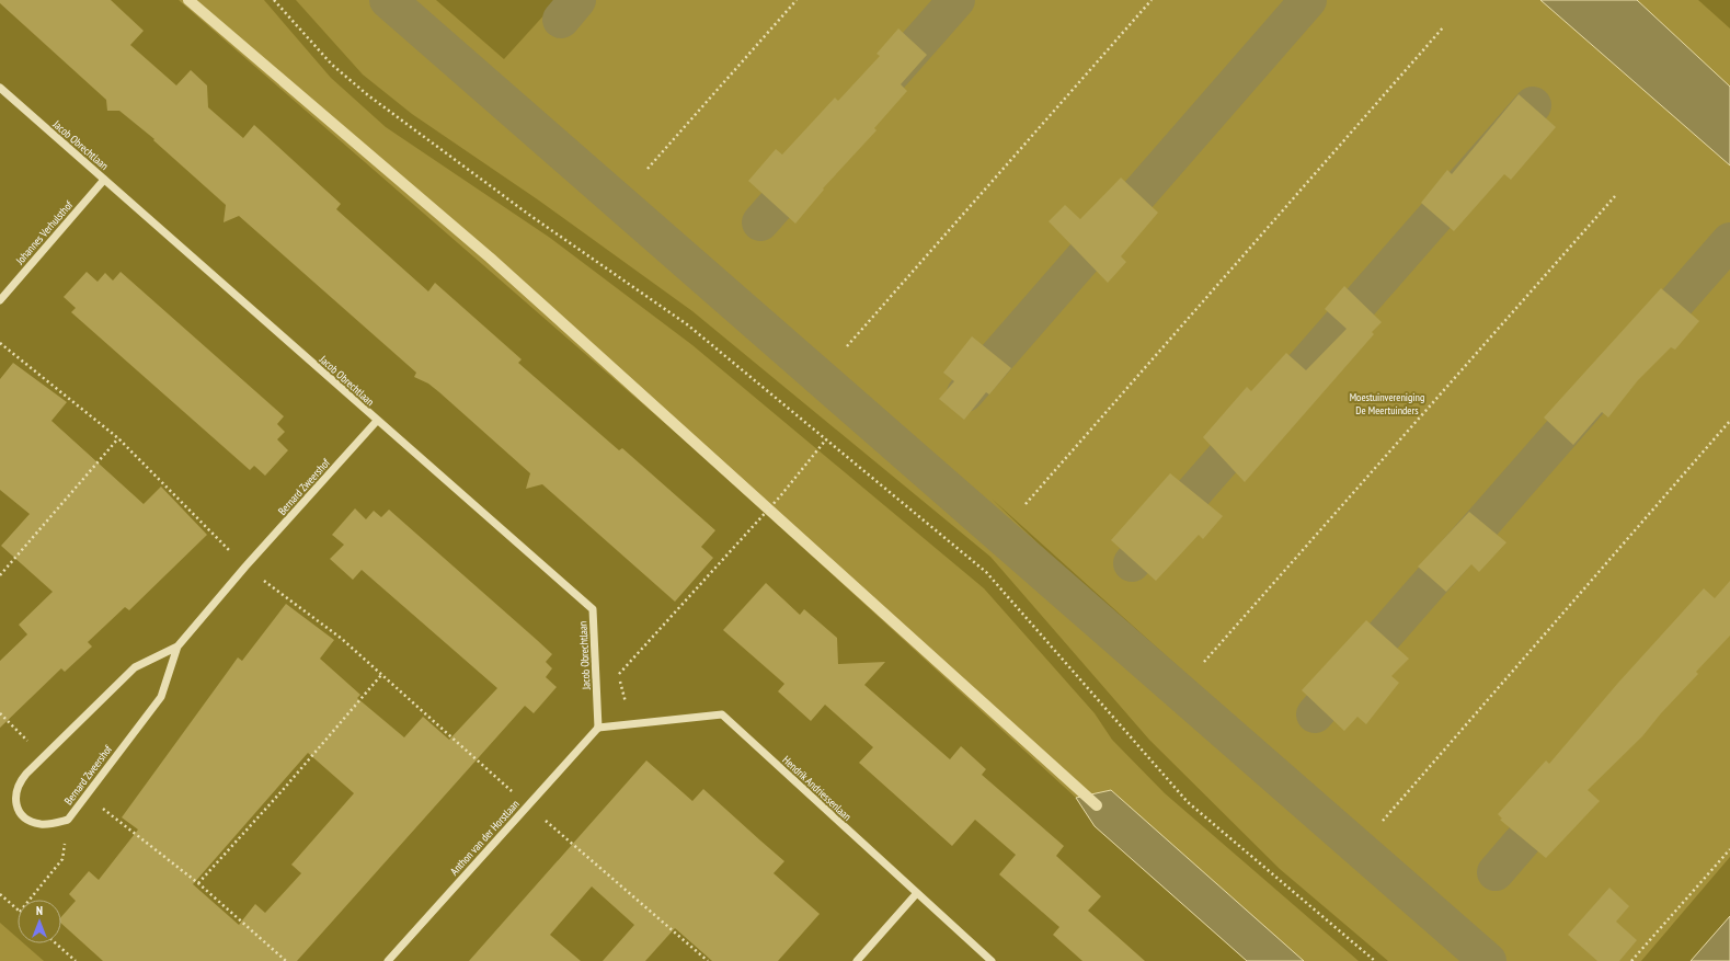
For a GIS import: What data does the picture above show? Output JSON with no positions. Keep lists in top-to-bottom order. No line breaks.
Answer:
{"streets":{"street":["Jacob Obrechtlaan","Johannes Verhulsthof","Bernard Zweershof","Hendrik Andriessenlaan","Anthon van der Horstlaan"]},"crossings":[["Jacob Obrechtlaan","Johannes Verhulsthof"],["Jacob Obrechtlaan","Bernard Zweershof"],["Jacob Obrechtlaan","Hendrik Andriessenlaan"],["Jacob Obrechtlaan","Anthon van der Horstlaan"],["Hendrik Andriessenlaan","Anthon van der Horstlaan"]],"parks":["Moestuinvereniging De Meertuinders"],"north":"top"}
